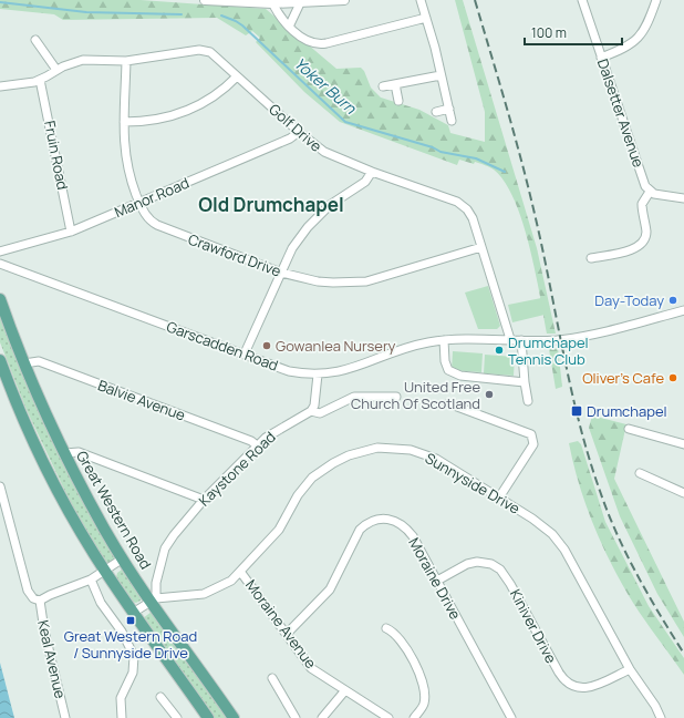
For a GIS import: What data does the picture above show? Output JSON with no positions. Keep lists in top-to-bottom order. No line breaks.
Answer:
{"streets":{"main road":["Great Western Road"],"street":["Dalsetter Avenue","Golf Drive","Fruin Road","Manor Road","Crawford Drive","Garscadden Road","Balvie Avenue","Kaystone Road","Sunnyside Drive","Moraine Drive","Moraine Avenue","Kiniver Drive","Keal Avenue"]},"crossings":[["Golf Drive","Fruin Road"],["Golf Drive","Manor Road"],["Golf Drive","Crawford Drive"],["Golf Drive","Garscadden Road"],["Fruin Road","Manor Road"],["Manor Road","Crawford Drive"],["Balvie Avenue","Kaystone Road"],["Balvie Avenue","Great Western Road"],["Kaystone Road","Sunnyside Drive"],["Kaystone Road","Great Western Road"],["Sunnyside Drive","Great Western Road"],["Sunnyside Drive","Moraine Avenue"],["Sunnyside Drive","Kiniver Drive"],["Moraine Drive","Moraine Avenue"],["Moraine Drive","Kiniver Drive"]],"districts":["Old Drumchapel"],"water":["Yoker Burn"],"places":{"other":["Day-Today","Gowanlea Nursery","Drumchapel Tennis Club","Oliver's Cafe","United Free Church Of Scotland"],"transit":["Drumchapel","Great Western Road / Sunnyside Drive"]},"scale_bar":"100 m"}
